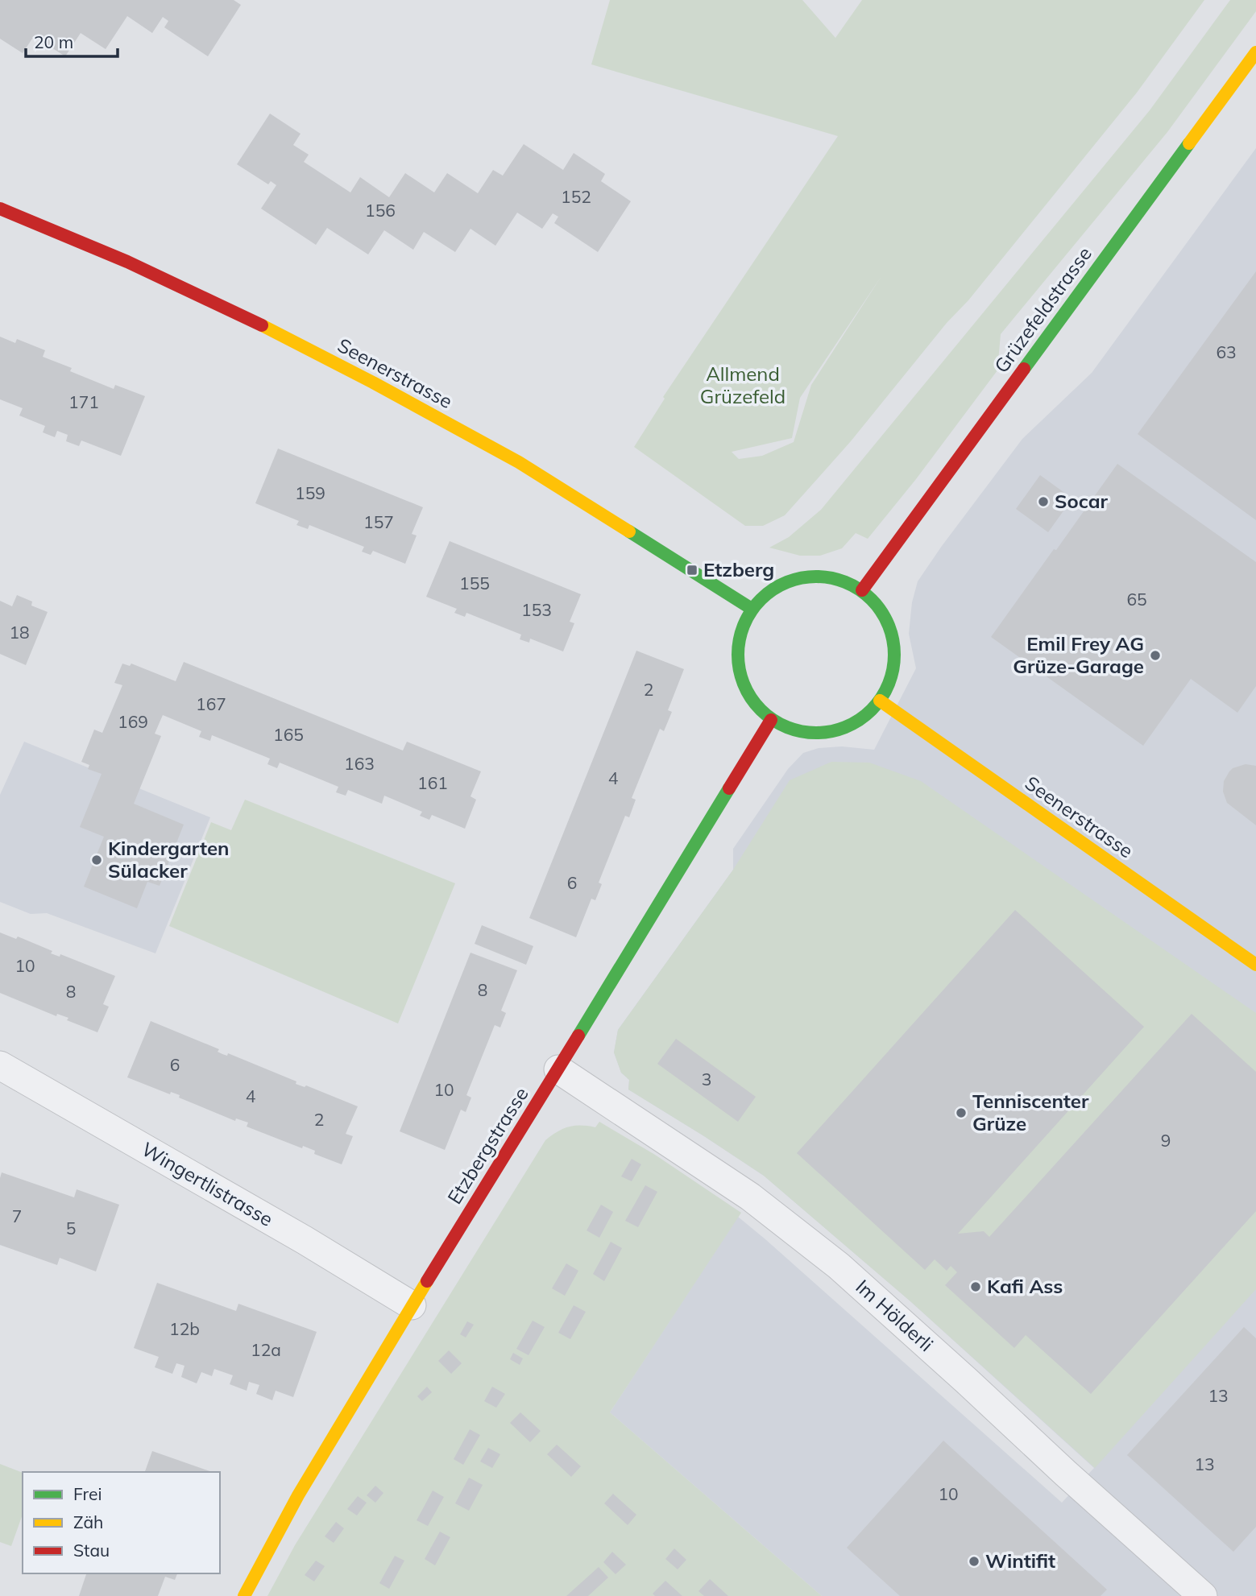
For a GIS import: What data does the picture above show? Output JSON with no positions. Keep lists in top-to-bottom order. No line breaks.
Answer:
{"streets":{"main road":["Grüzefeldstrasse","Seenerstrasse","Etzbergstrasse"],"street":["Wingertlistrasse","Im Hölderli"]},"crossings":[["Grüzefeldstrasse","Seenerstrasse"],["Grüzefeldstrasse","Etzbergstrasse"],["Seenerstrasse","Etzbergstrasse"],["Etzbergstrasse","Wingertlistrasse"],["Etzbergstrasse","Im Hölderli"]],"parks":["Allmend Grüzefeld"],"places":{"other":["Socar","Emil Frey AG Grüze-Garage","Kindergarten Sülacker","Tenniscenter Grüze","Kafi Ass","Wintifit"],"transit":["Etzberg"]},"house_numbers":["152","156","63","171","159","157","155","65","153","18","2","167","169","165","163","4","161","6","10","8","8","6","3","10","4","2","9","7","5","12b","12a","13","13","10"],"legend":["Frei","Zäh","Stau"],"scale_bar":"20 m"}
